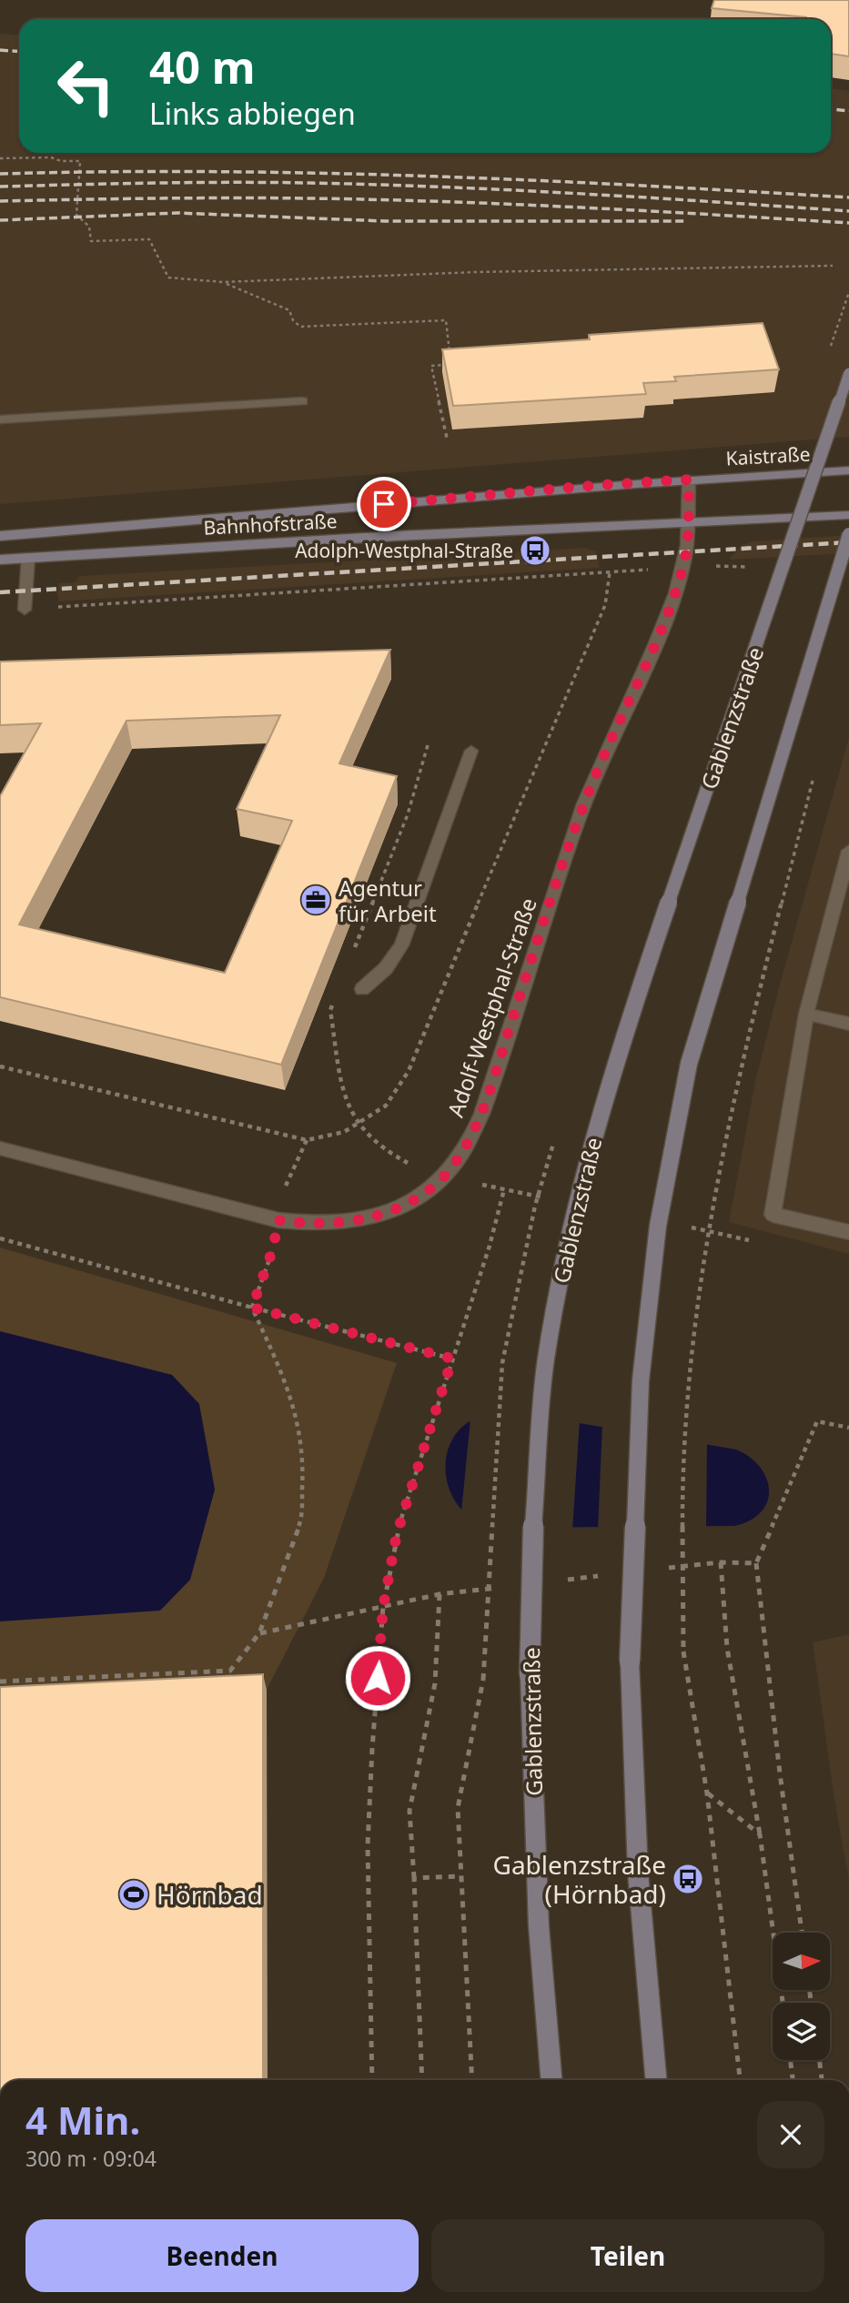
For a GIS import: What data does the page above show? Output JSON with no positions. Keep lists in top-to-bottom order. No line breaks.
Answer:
{"streets":{"main road":["Kaistraße","Bahnhofstraße","Gablenzstraße"],"street":["Adolf-Westphal-Straße"]},"crossings":[["Kaistraße","Bahnhofstraße"],["Kaistraße","Adolf-Westphal-Straße"],["Bahnhofstraße","Adolf-Westphal-Straße"]],"places":{"bus stop":["Adolph-Westphal-Straße","Gablenzstraße (Hörnbad)"],"office":["Agentur für Arbeit"],"sports":["Hörnbad"]},"north":"right","page":{"turn":["40 m","Links abbiegen"],"heading":["4 Min.","300 m · 09:04"],"buttons":["Beenden","Teilen"]}}
